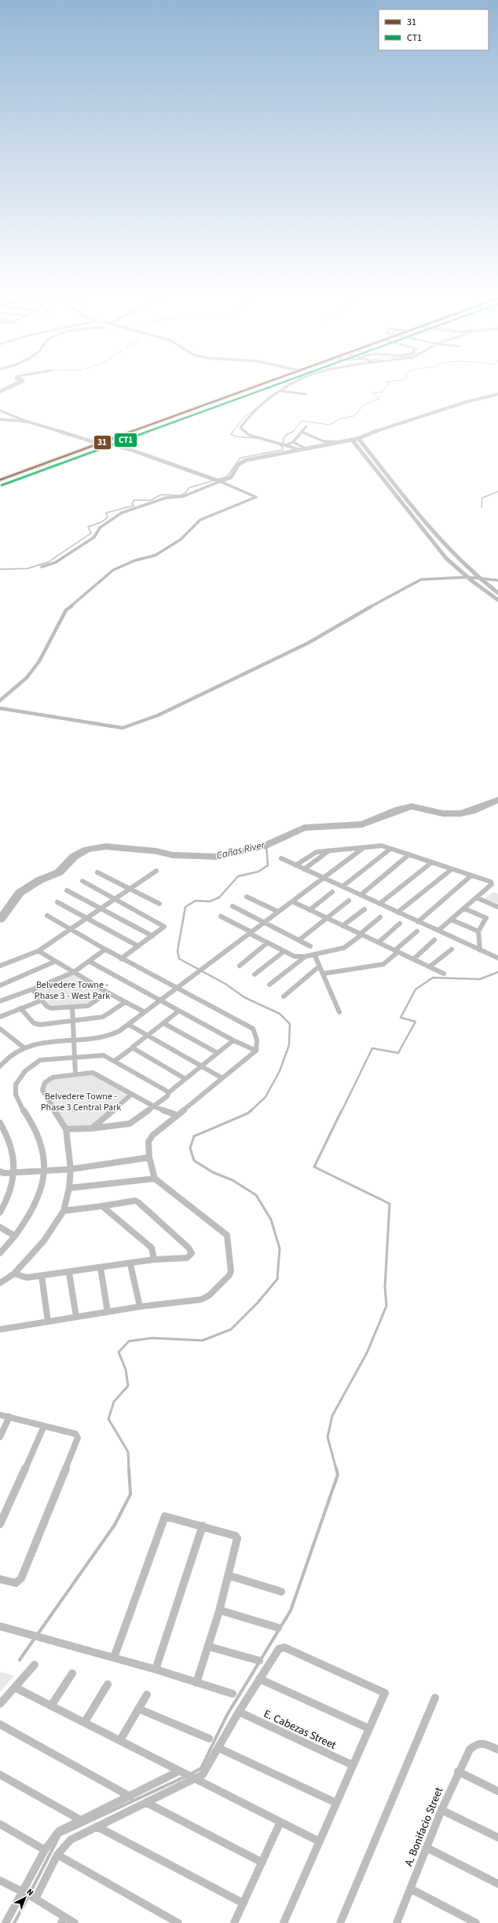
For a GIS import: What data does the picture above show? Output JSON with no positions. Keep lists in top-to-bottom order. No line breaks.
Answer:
{"streets":{"street":["E. Cabezas Street","A. Bonifacio Street"]},"water":["Cañas River"],"parks":["Belvedere Towne - Phase 3 - West Park","Belvedere Towne - Phase 3 Central Park"],"lines":["transit line 31","transit line CT1"],"legend":["31","CT1"],"north":"top right"}
